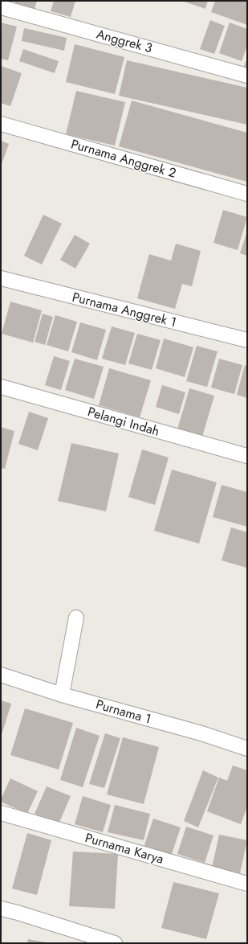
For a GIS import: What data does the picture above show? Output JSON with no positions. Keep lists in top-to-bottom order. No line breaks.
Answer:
{"streets":{"street":["Anggrek 3","Purnama Anggrek 2","Purnama Anggrek 1","Pelangi Indah","Purnama 1","Purnama Karya"]}}
